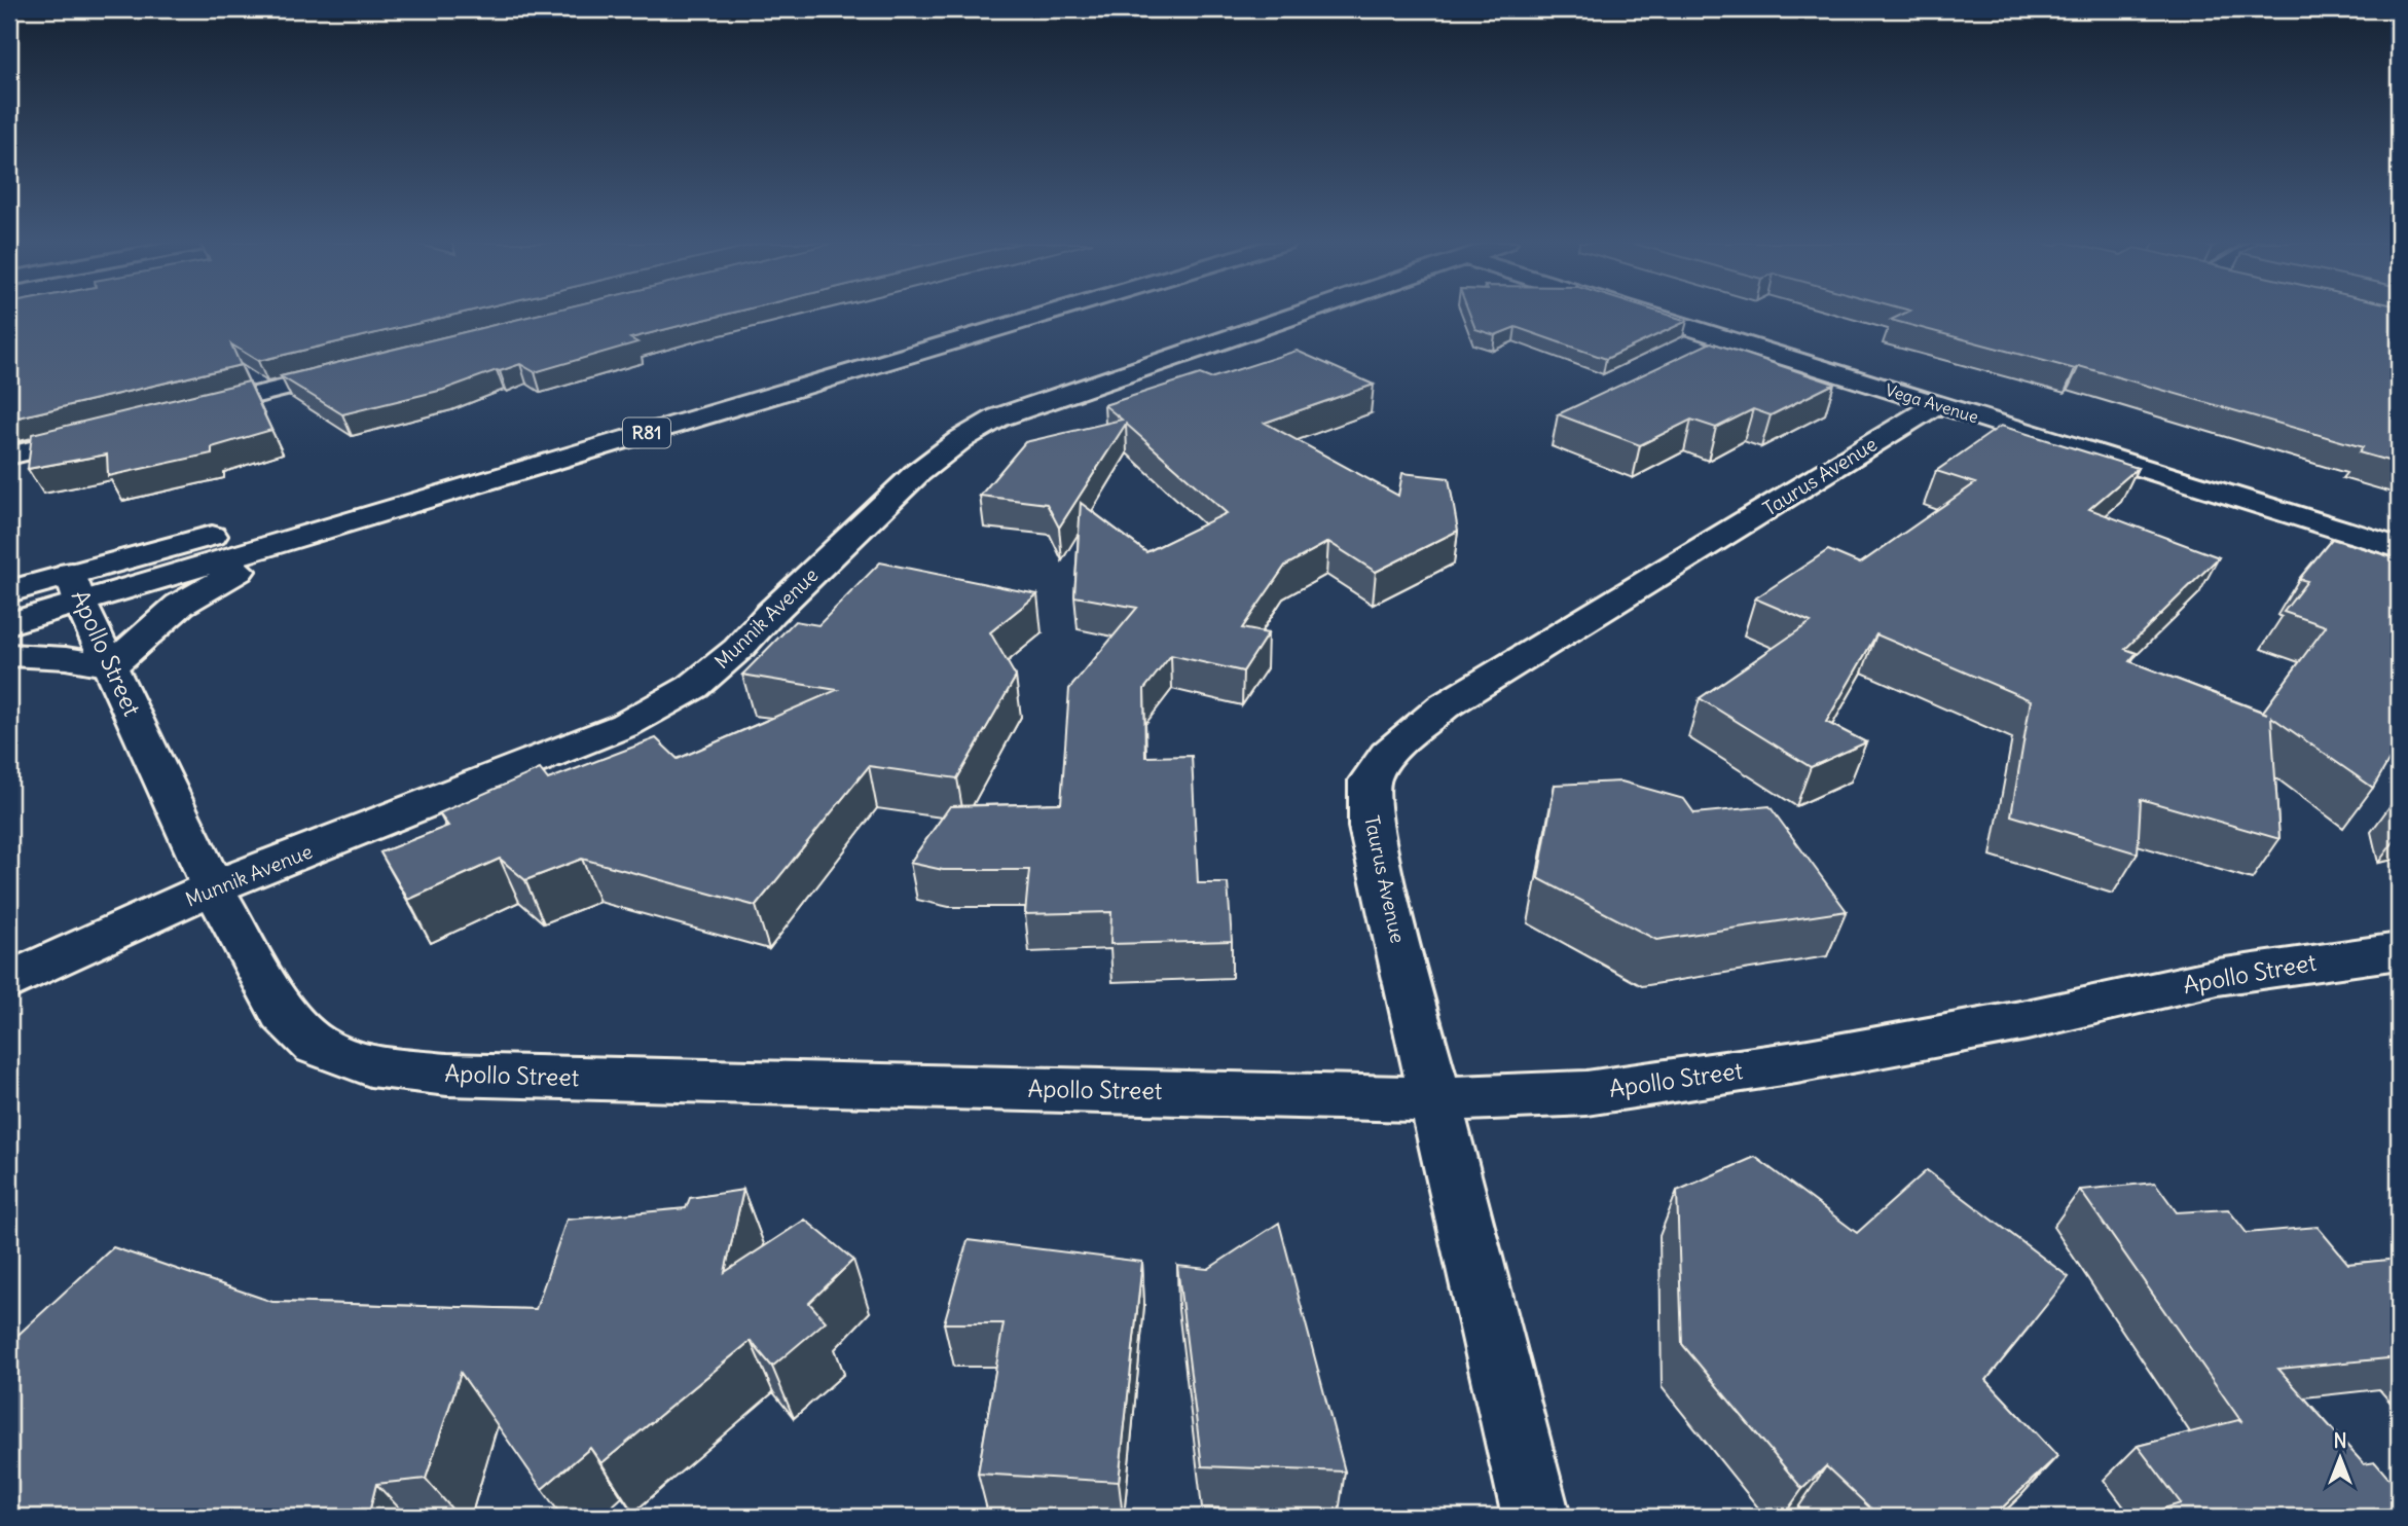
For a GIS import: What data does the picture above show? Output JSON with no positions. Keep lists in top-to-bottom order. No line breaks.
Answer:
{"streets":{"street":["Vega Avenue","R81","Taurus Avenue","Munnik Avenue","Apollo Street"]},"crossings":[["Vega Avenue","Taurus Avenue"],["R81","Apollo Street"],["Taurus Avenue","Apollo Street"],["Munnik Avenue","Apollo Street"]],"north":"top"}
